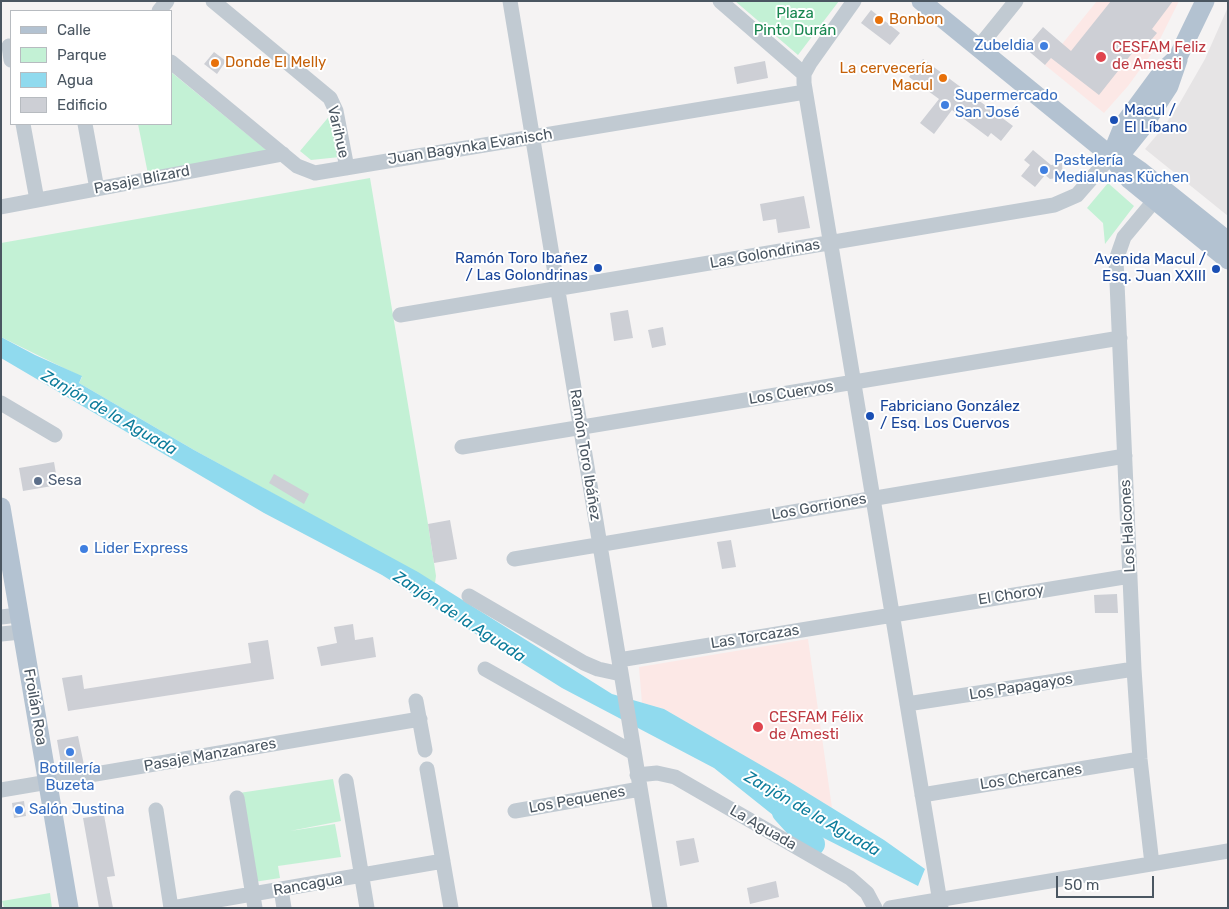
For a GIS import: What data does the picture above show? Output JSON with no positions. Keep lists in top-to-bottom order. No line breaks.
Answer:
{"streets":{"main road":["Froilán Roa"],"street":["Varihue","Juan Bagynka Evanisch","Pasaje Blizard","Las Golondrinas","Los Cuervos","Ramón Toro Ibáñez","Los Gorriones","Los Halcones","El Choroy","Las Torcazas","Los Papagayos","Pasaje Manzanares","Los Chercanes","Los Pequenes","La Aguada","Rancagua"]},"crossings":[["Varihue","Juan Bagynka Evanisch"],["Juan Bagynka Evanisch","Pasaje Blizard"],["Juan Bagynka Evanisch","Ramón Toro Ibáñez"],["Las Golondrinas","Ramón Toro Ibáñez"],["Los Cuervos","Ramón Toro Ibáñez"],["Los Cuervos","Los Halcones"],["Ramón Toro Ibáñez","Los Gorriones"],["Ramón Toro Ibáñez","Las Torcazas"],["Ramón Toro Ibáñez","Los Pequenes"],["Ramón Toro Ibáñez","La Aguada"],["Los Gorriones","Los Halcones"],["Los Halcones","El Choroy"],["Los Halcones","Los Papagayos"],["Los Halcones","Los Chercanes"],["El Choroy","Las Torcazas"],["Froilán Roa","Pasaje Manzanares"],["Los Pequenes","La Aguada"]],"water":["Zanjón de la Aguada"],"parks":["Plaza Pinto Durán"],"places":["Bonbon","Zubeldia","CESFAM Feliz de Amesti","Donde El Melly","La cervecería Macul","Supermercado San José","Macul / El Líbano","Pastelería Medialunas Küchen","Ramón Toro Ibañez / Las Golondrinas","Avenida Macul / Esq. Juan XXIII","Fabriciano González / Esq. Los Cuervos","Sesa","Lider Express","CESFAM Félix de Amesti","Botillería Buzeta","Salón Justina"],"legend":["Calle","Parque","Agua","Edificio"],"scale_bar":"50 m"}
